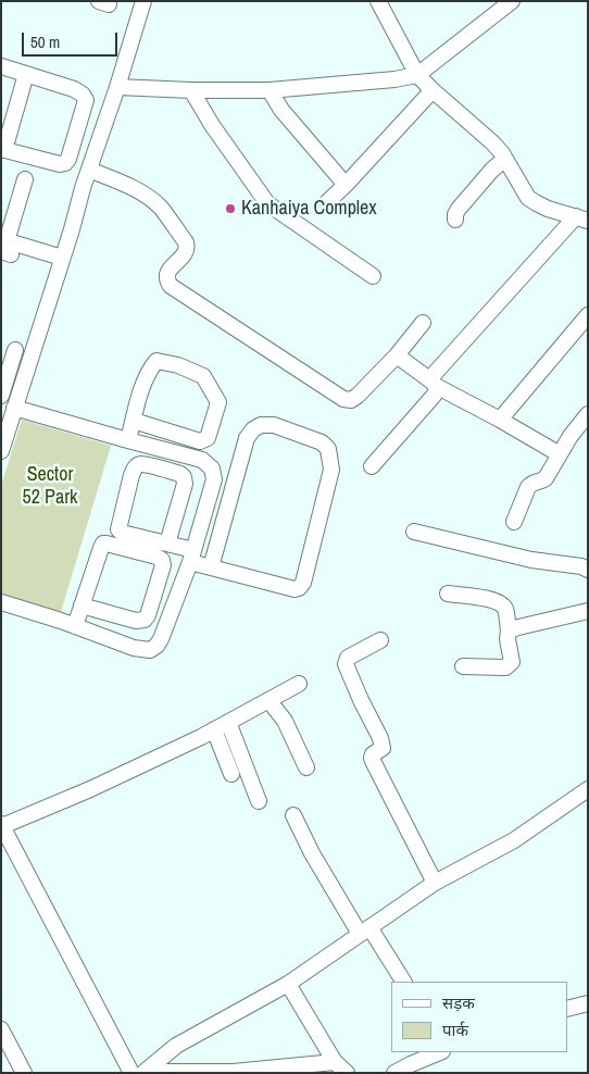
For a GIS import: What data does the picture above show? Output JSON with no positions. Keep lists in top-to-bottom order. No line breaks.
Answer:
{"parks":["Sector 52 Park"],"places":["Kanhaiya Complex"],"legend":["सड़क","पार्क"],"scale_bar":"50 m"}
